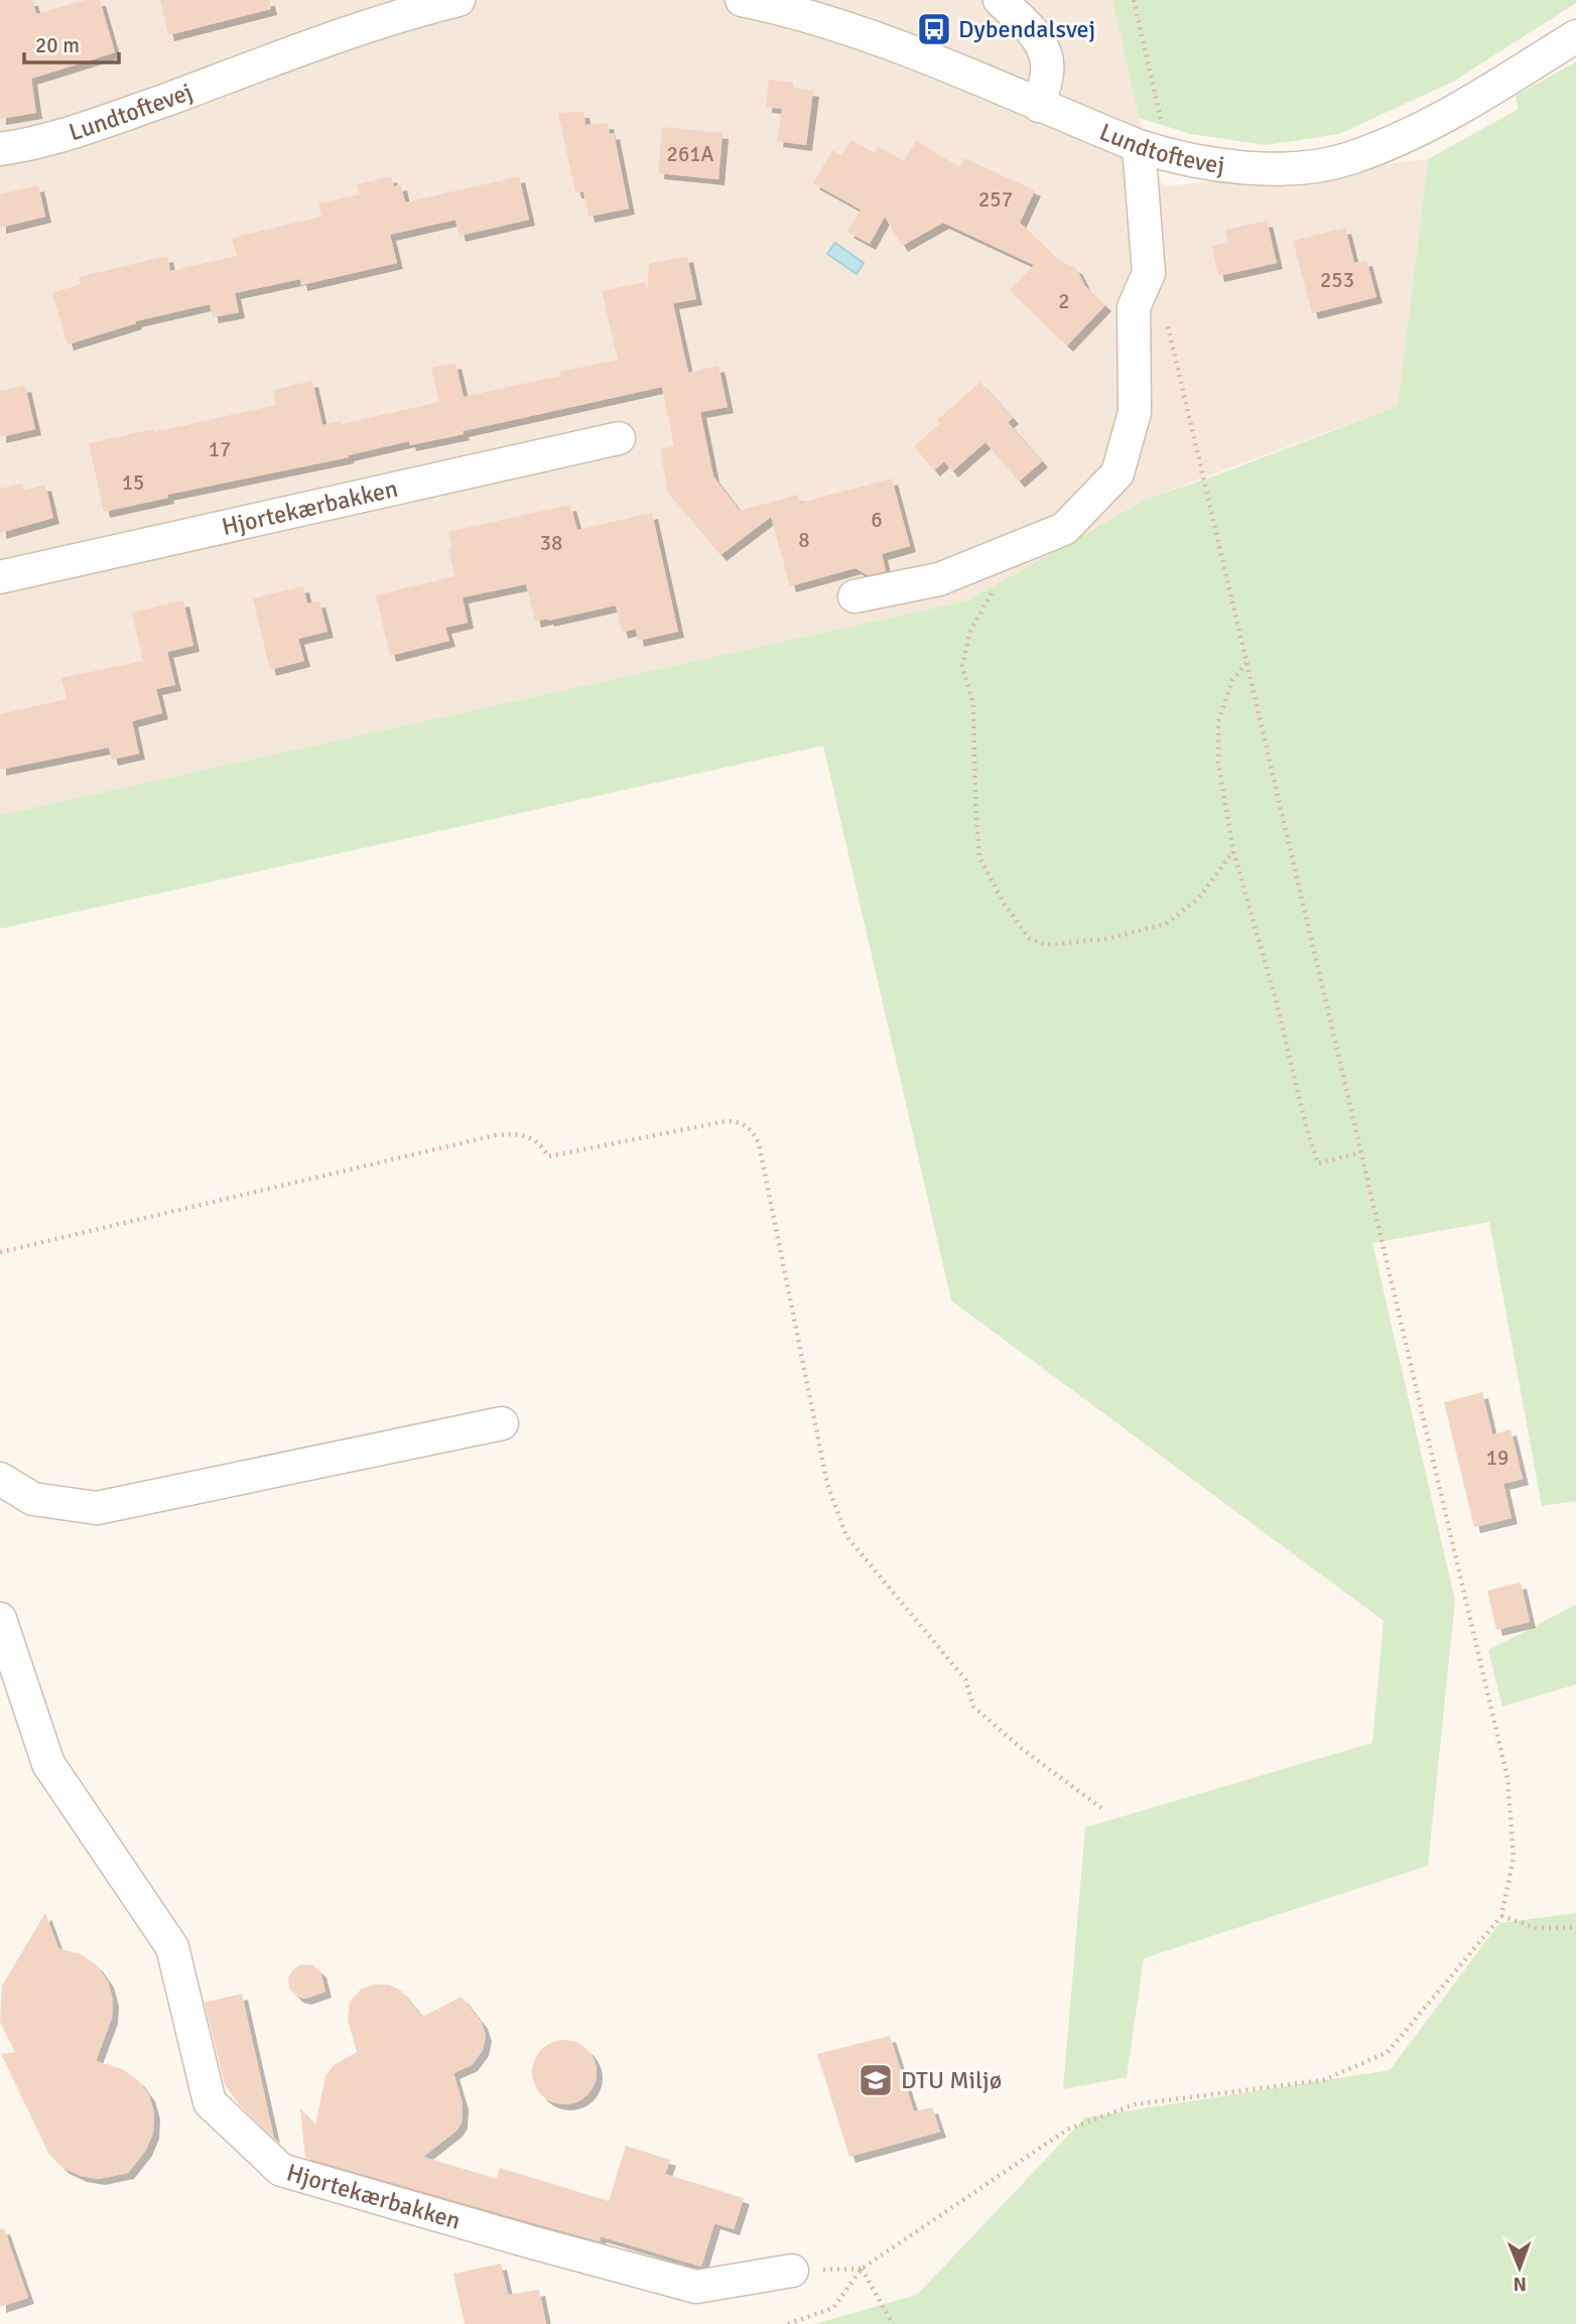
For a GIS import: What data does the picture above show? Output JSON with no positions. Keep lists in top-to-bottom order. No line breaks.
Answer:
{"streets":{"street":["Lundtoftevej","Hjortekærbakken"]},"places":{"bus stop":["Dybendalsvej"],"school or university":["DTU Miljø"]},"house_numbers":["261A","257","253","2","17","15","6","8","38","19"],"scale_bar":"20 m","north":"bottom"}
